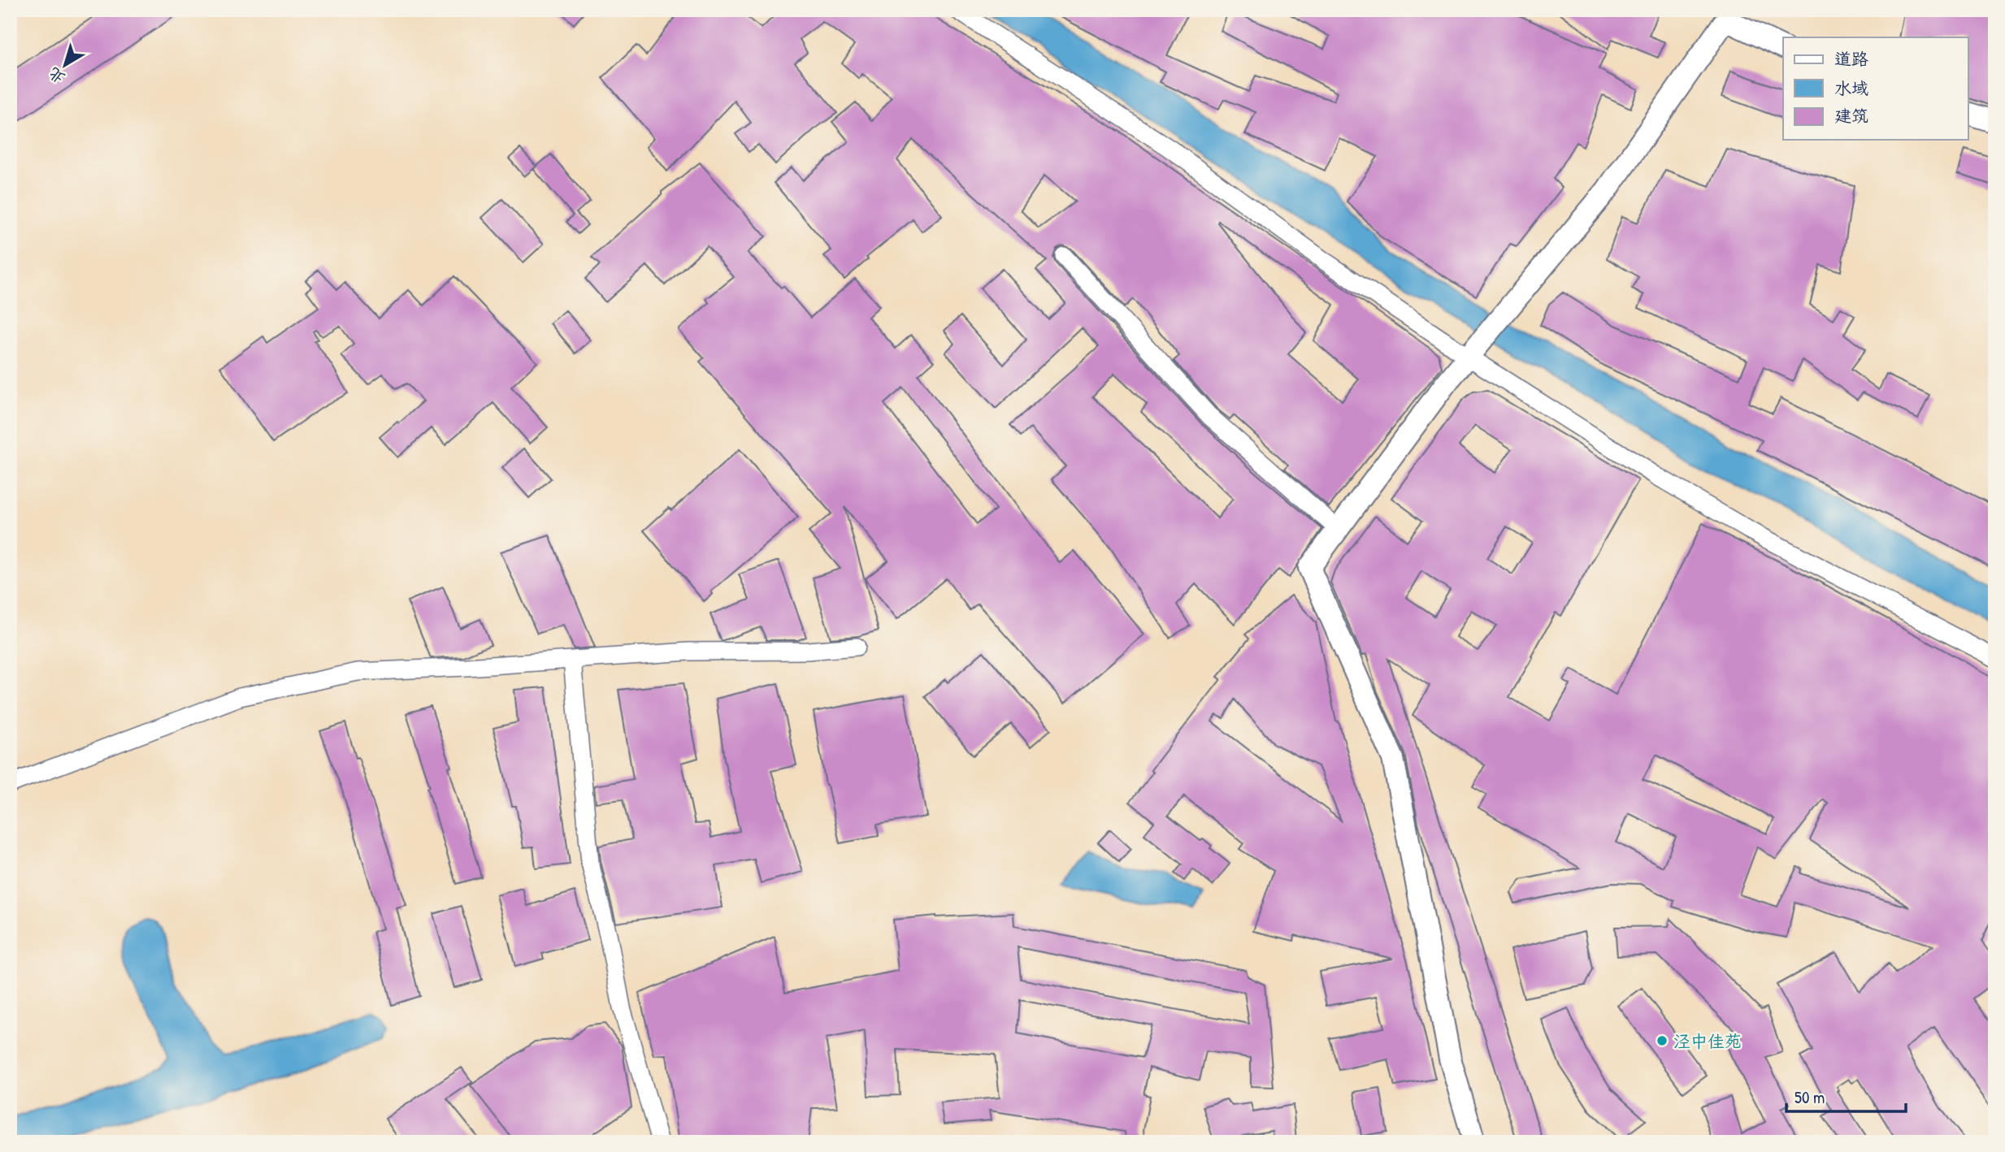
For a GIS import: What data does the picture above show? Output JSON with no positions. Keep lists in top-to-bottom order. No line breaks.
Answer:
{"places":["泾中佳苑"],"legend":["道路","水域","建筑"],"scale_bar":"50 m","north":"bottom left"}
